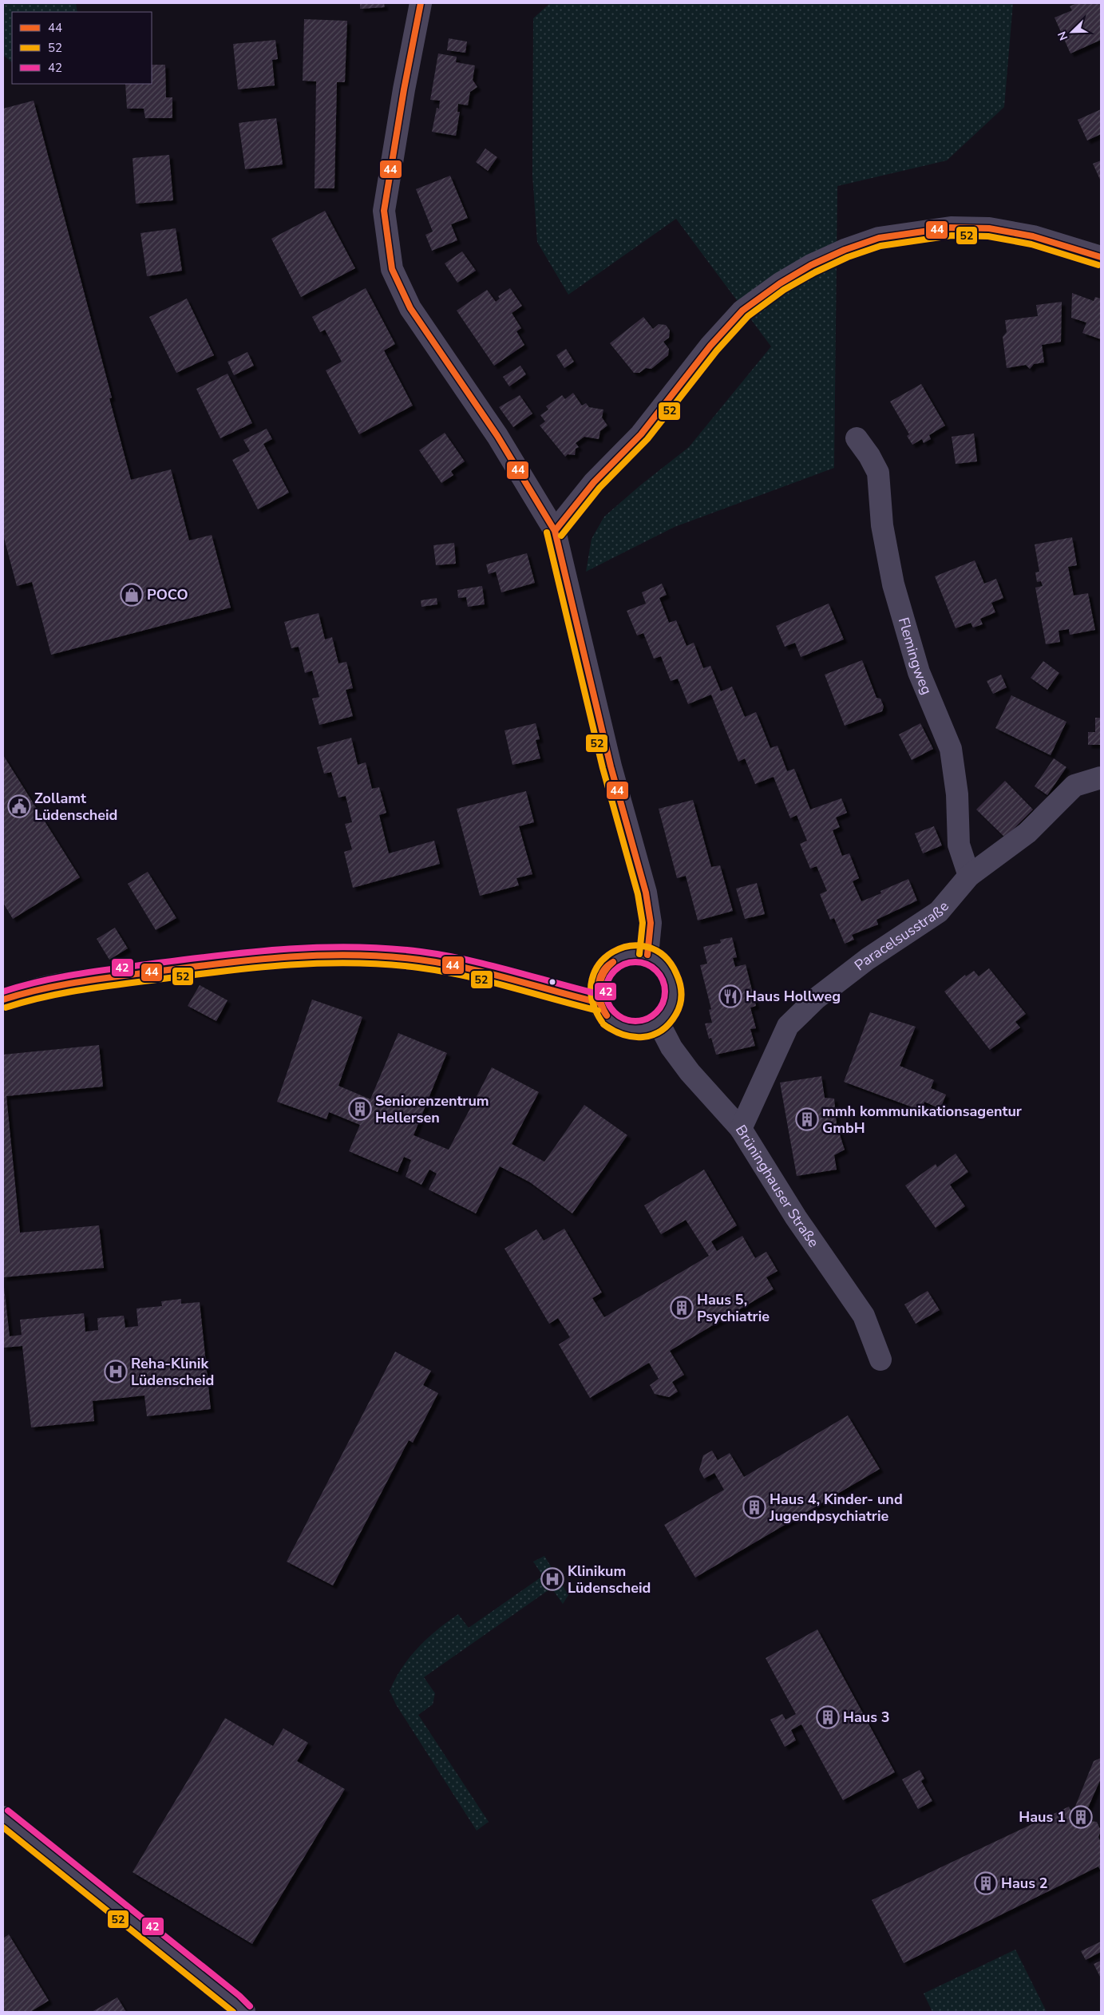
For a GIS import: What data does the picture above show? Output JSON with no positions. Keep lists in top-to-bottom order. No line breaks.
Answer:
{"streets":{"street":["Flemingweg","Paracelsusstraße","Brüninghauser Straße"]},"crossings":[["Flemingweg","Paracelsusstraße"],["Paracelsusstraße","Brüninghauser Straße"]],"places":{"shop":["POCO"],"public building":["Zollamt Lüdenscheid"],"restaurant":["Haus Hollweg"],"building":["Seniorenzentrum Hellersen","mmh kommunikationsagentur GmbH","Haus 5, Psychiatrie","Haus 4, Kinder- und Jugendpsychiatrie","Haus 3","Haus 1","Haus 2"],"hospital":["Reha-Klinik Lüdenscheid","Klinikum Lüdenscheid"]},"lines":["transit line 44","transit line 52","transit line 42"],"legend":["44","52","42"],"north":"bottom left"}
